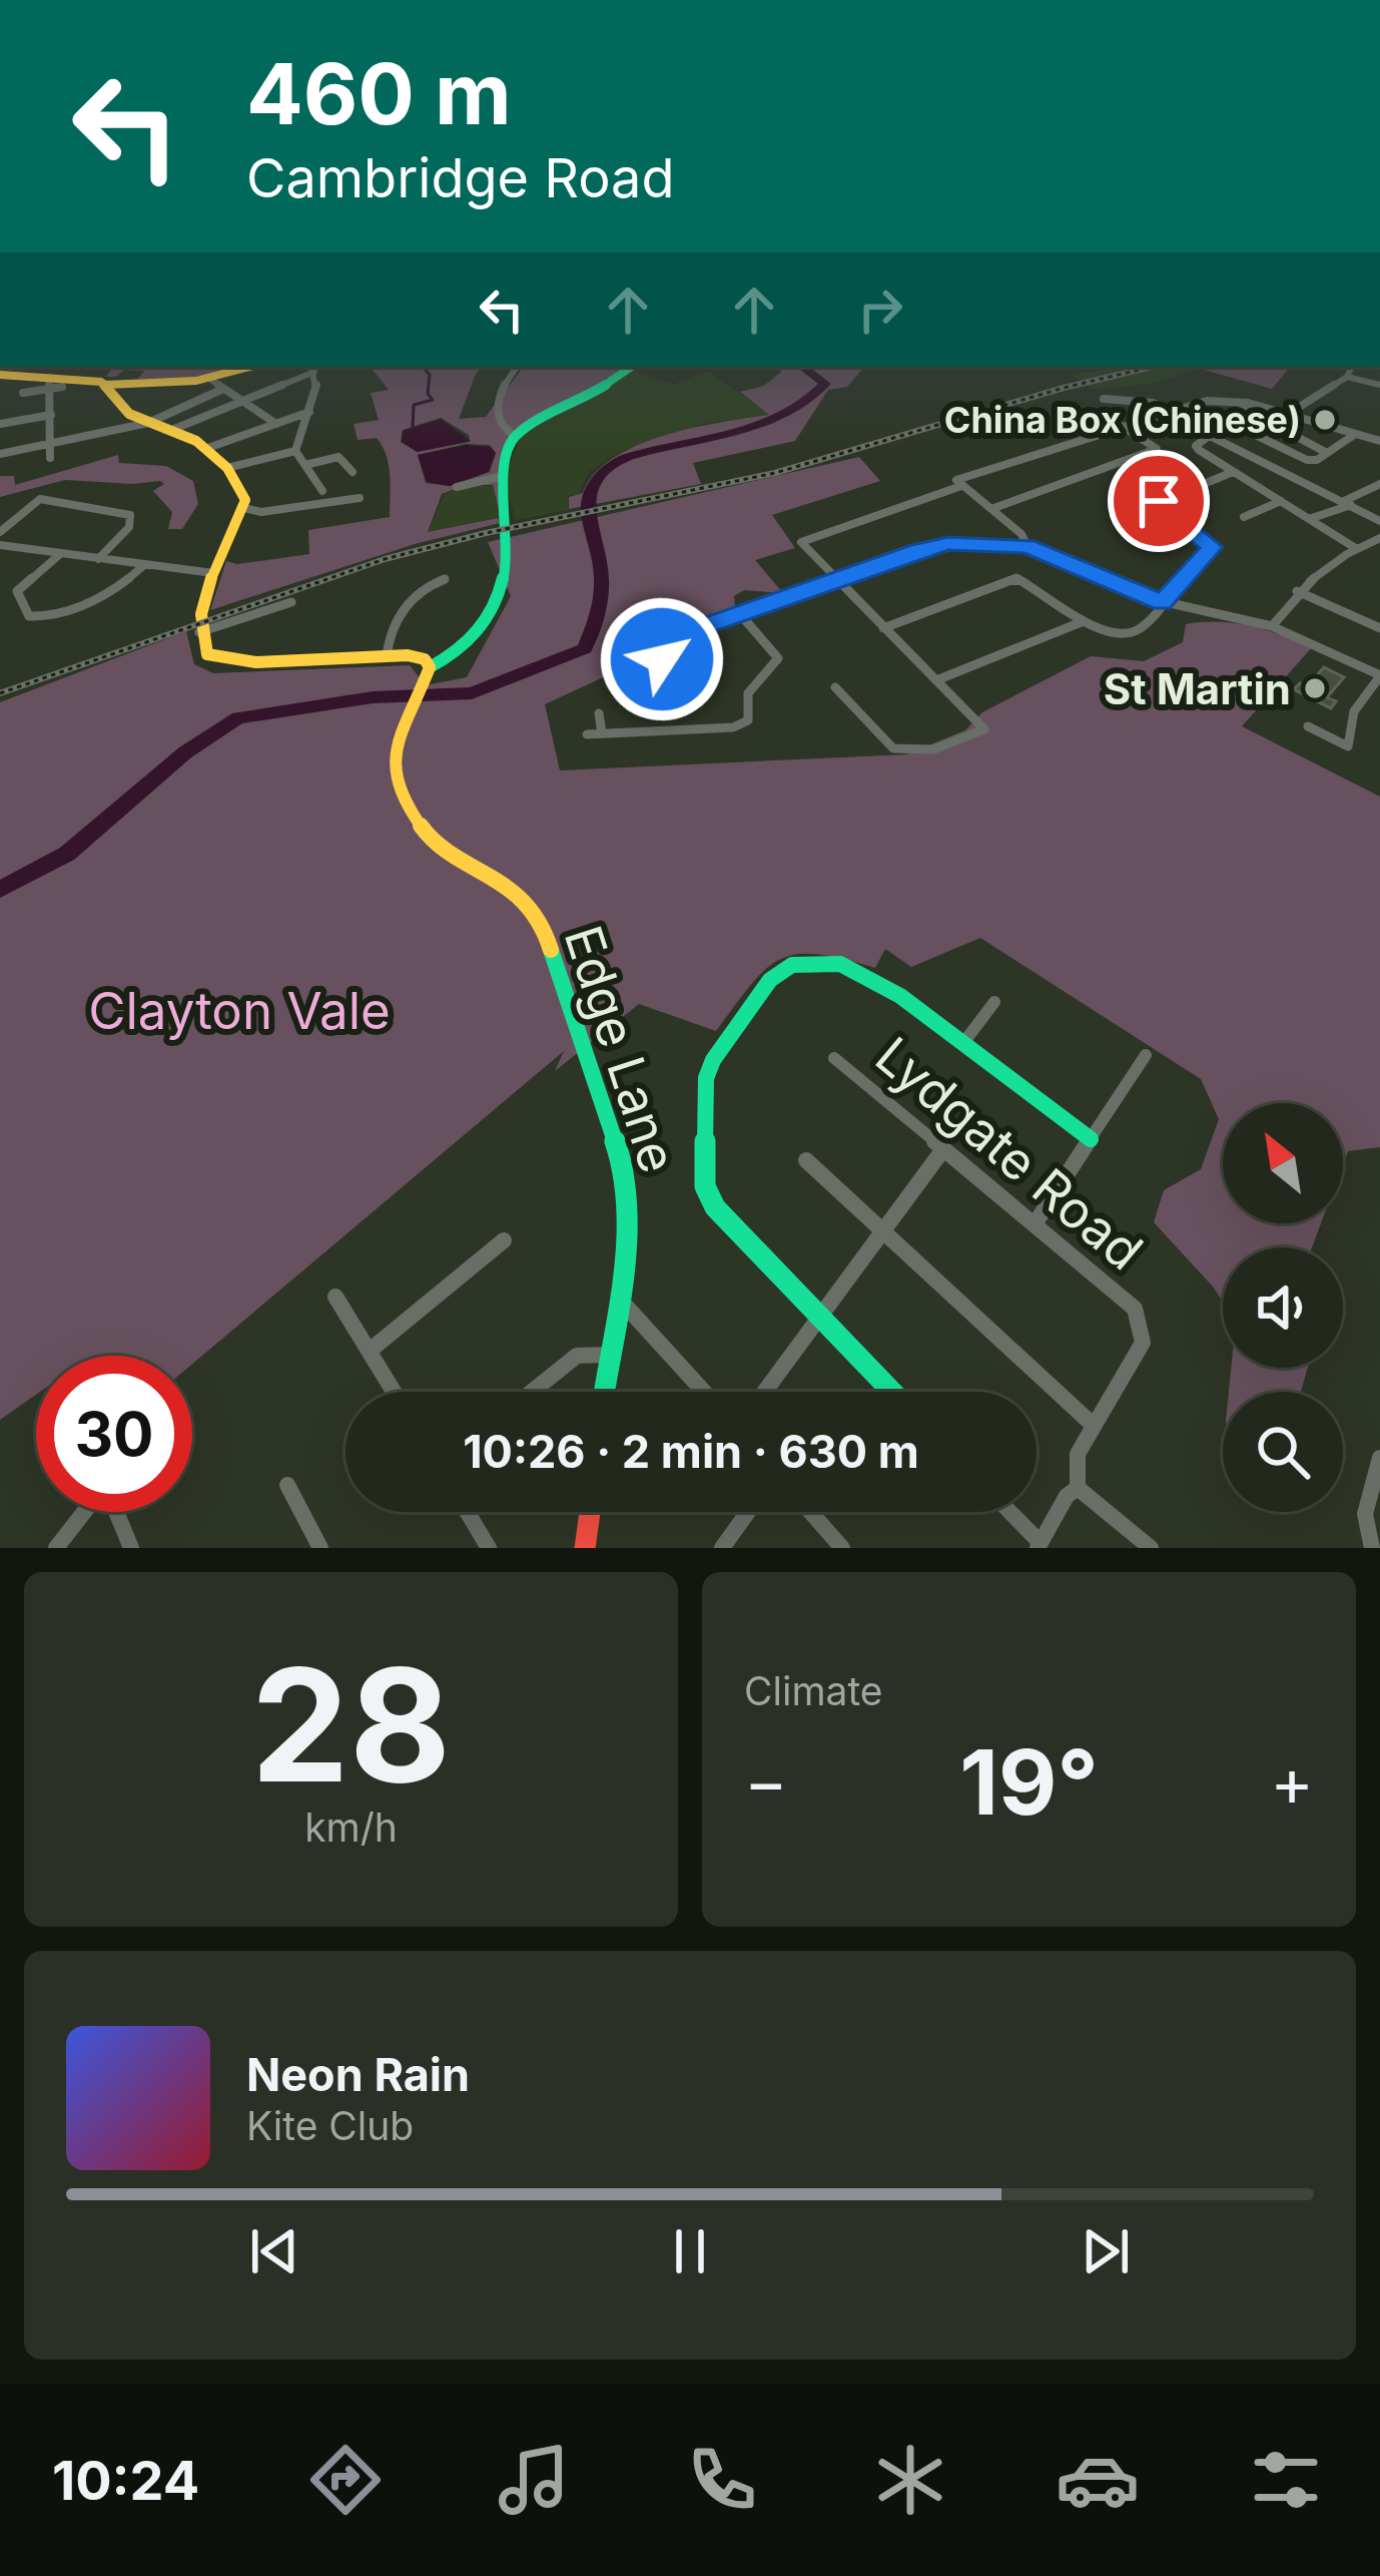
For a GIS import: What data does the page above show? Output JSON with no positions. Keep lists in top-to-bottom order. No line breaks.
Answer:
{"streets":{"street":["Edge Lane","Lydgate Road"]},"parks":["Clayton Vale"],"places":["China Box (Chinese)","St Martin"],"north":"top left","page":{"turn":["460 m","Cambridge Road"],"limit":"30","trip":"10:26 · 2 min · 630 m","tile":[["28","km/h"],"Climate"],"heat":["−","19°","+"],"song":["Neon Rain","Kite Club"],"tabs":"10:24"}}
